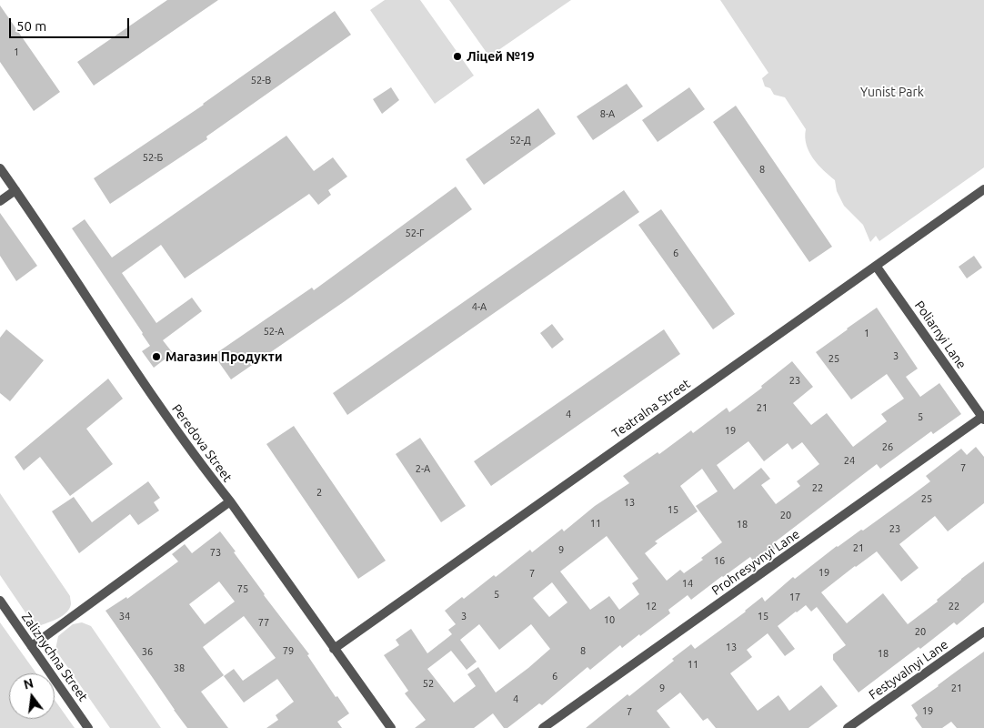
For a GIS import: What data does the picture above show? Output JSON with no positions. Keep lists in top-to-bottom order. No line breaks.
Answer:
{"streets":{"street":["Poliarnyi Lane","Teatralna Street","Peredova Street","Prohresyvnyi Lane","Zaliznychna Street","Festyvalnyi Lane"]},"crossings":[["Poliarnyi Lane","Teatralna Street"],["Poliarnyi Lane","Prohresyvnyi Lane"],["Teatralna Street","Peredova Street"]],"parks":["Yunist Park"],"places":["Ліцей №19","Магазин Продукти"],"house_numbers":["1","52-В","8-А","52-Д","52-Б","8","52-Г","6","4-А","52-А","1","3","25","23","21","4","5","19","26","24","7","2-А","22","2","25","13","15","20","11","18","23","21","9","73","16","19","7","14","75","5","17","12","22","34","3","15","10","77","20","13","79","8","36","18","11","38","6","52","9","21","4","19","7"],"scale_bar":"50 m","north":"top"}
